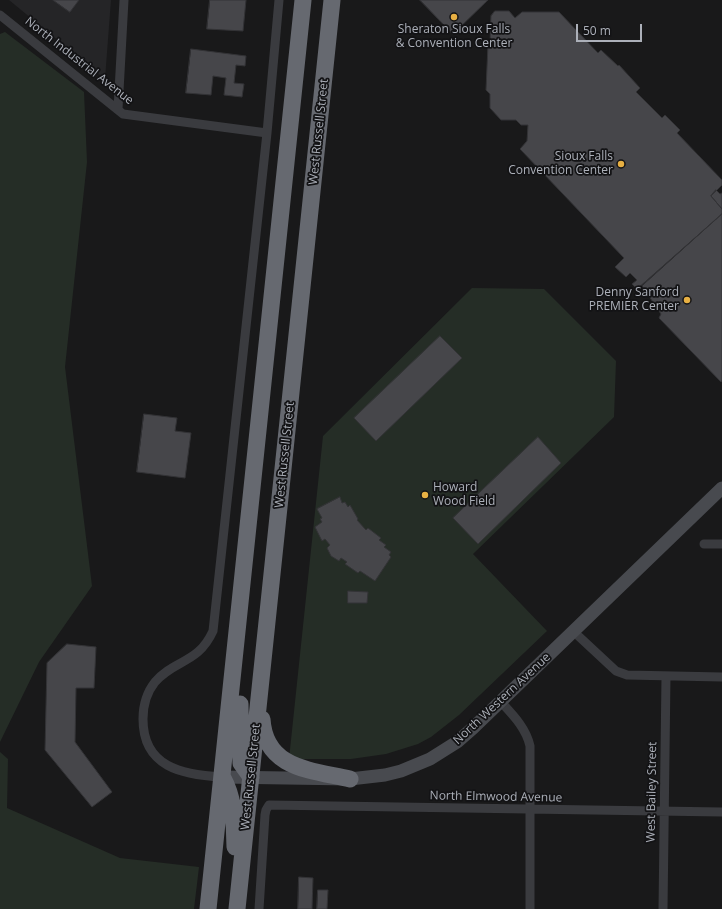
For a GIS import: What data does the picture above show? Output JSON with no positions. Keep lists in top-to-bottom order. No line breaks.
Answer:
{"streets":{"highway":["West Russell Street"],"street":["North Industrial Avenue","North Western Avenue","West Bailey Street","North Elmwood Avenue"]},"crossings":[["West Russell Street","North Western Avenue"],["West Russell Street","North Elmwood Avenue"],["West Bailey Street","North Elmwood Avenue"]],"places":["Sheraton Sioux Falls & Convention Center","Sioux Falls Convention Center","Denny Sanford PREMIER Center","Howard Wood Field"],"scale_bar":"50 m"}
